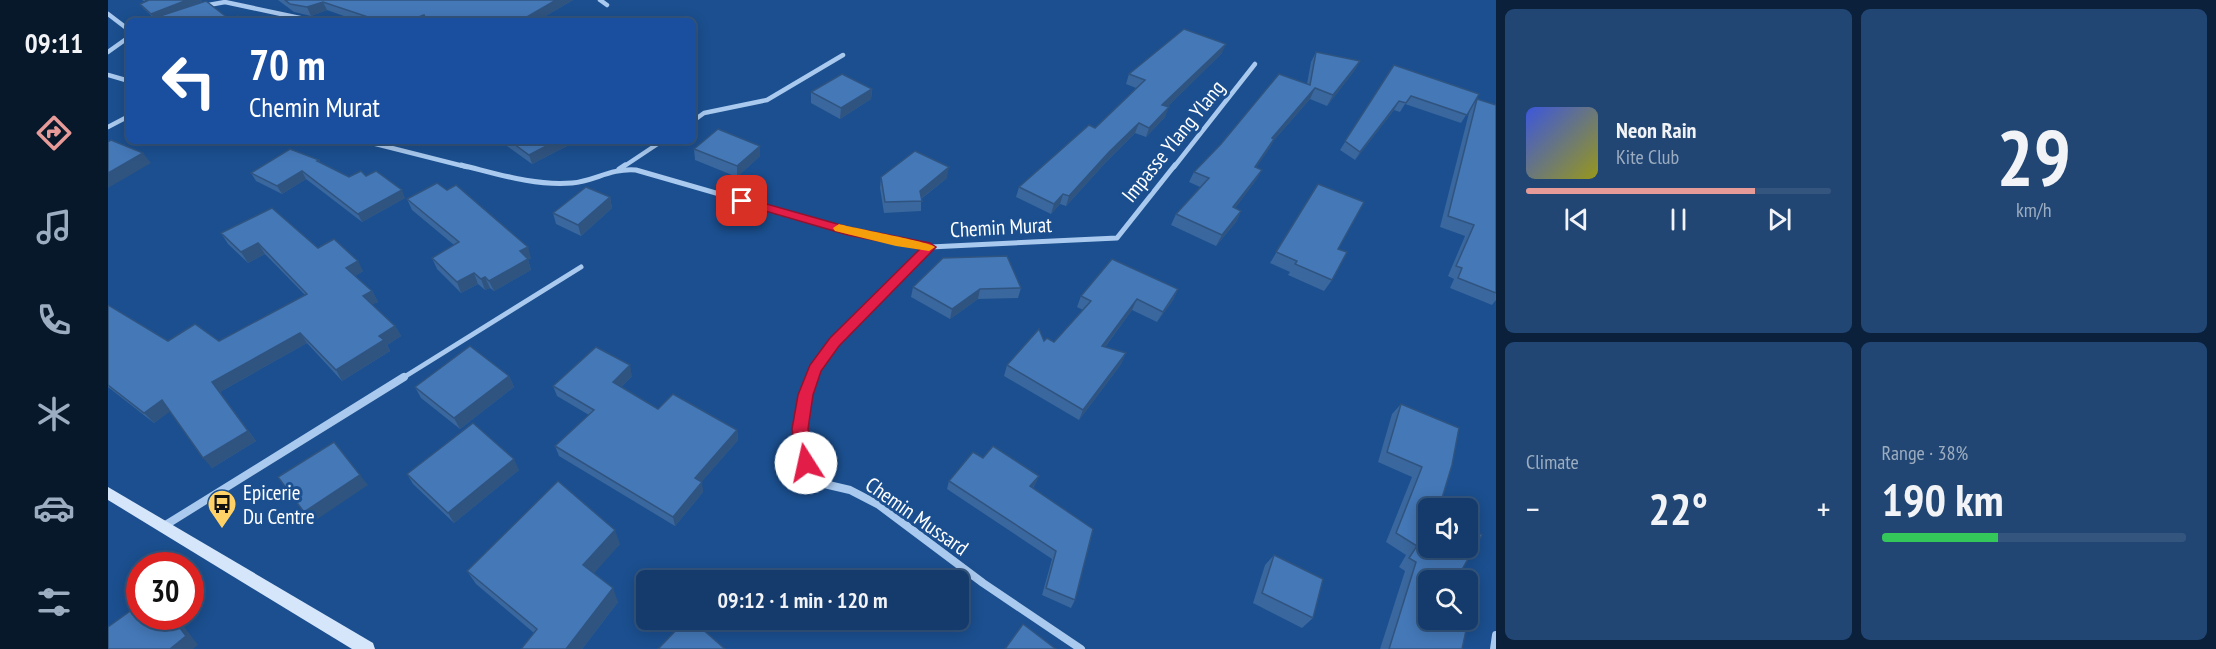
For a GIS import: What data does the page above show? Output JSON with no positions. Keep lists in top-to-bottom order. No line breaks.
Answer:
{"streets":{"street":["Impasse Ylang Ylang","Chemin Murat","Chemin Mussard"]},"crossings":[["Impasse Ylang Ylang","Chemin Murat"],["Chemin Murat","Chemin Mussard"]],"places":{"bus stop":["Epicerie Du Centre"]},"page":{"tabs":"09:11","tile":[["29","km/h"],"Climate",["Range · 38%","190 km"]],"turn":["70 m","Chemin Murat"],"song":["Neon Rain","Kite Club"],"heat":["−","22°","+"],"limit":"30","trip":"09:12 · 1 min · 120 m"}}
